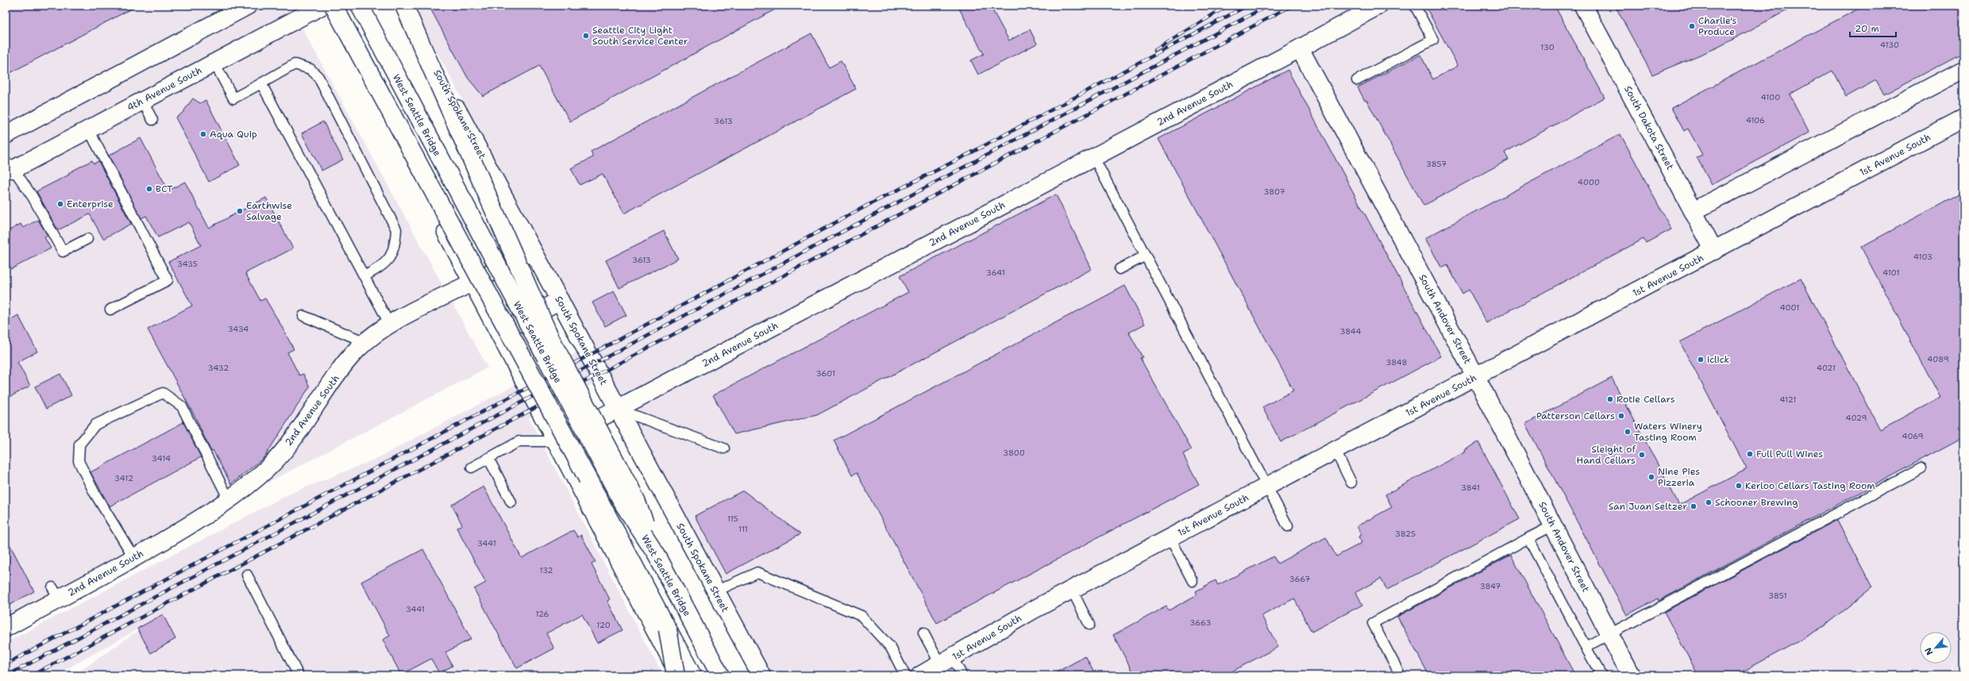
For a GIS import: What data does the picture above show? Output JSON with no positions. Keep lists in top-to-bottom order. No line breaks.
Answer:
{"streets":{"main road":["4th Avenue South","2nd Avenue South","South Spokane Street","West Seattle Bridge","South Dakota Street","1st Avenue South","South Andover Street"]},"crossings":[["2nd Avenue South","South Spokane Street"],["2nd Avenue South","South Andover Street"],["South Dakota Street","1st Avenue South"],["1st Avenue South","South Andover Street"]],"places":["Charlie's Produce","Seattle City Light South Service Center","Aqua Quip","BCT","Enterprise","Earthwise Salvage","iclick","Rotie Cellars","Patterson Cellars","Waters Winery Tasting Room","Full Pull Wines","Sleight of Hand Cellars","Nine Pies Pizzeria","Kerloo Cellars Tasting Room","Schooner Brewing","San Juan Seltzer"],"house_numbers":["4130","130","4100","4106","3613","3857","4000","3807","4103","3613","3435","3641","4101","4001","3434","3844","4089","3848","3432","4021","3601","4121","4029","4069","3800","3414","3412","3841","115","111","3825","3441","132","3667","3847","3851","3441","126","3663","120"],"scale_bar":"20 m","north":"bottom left"}
